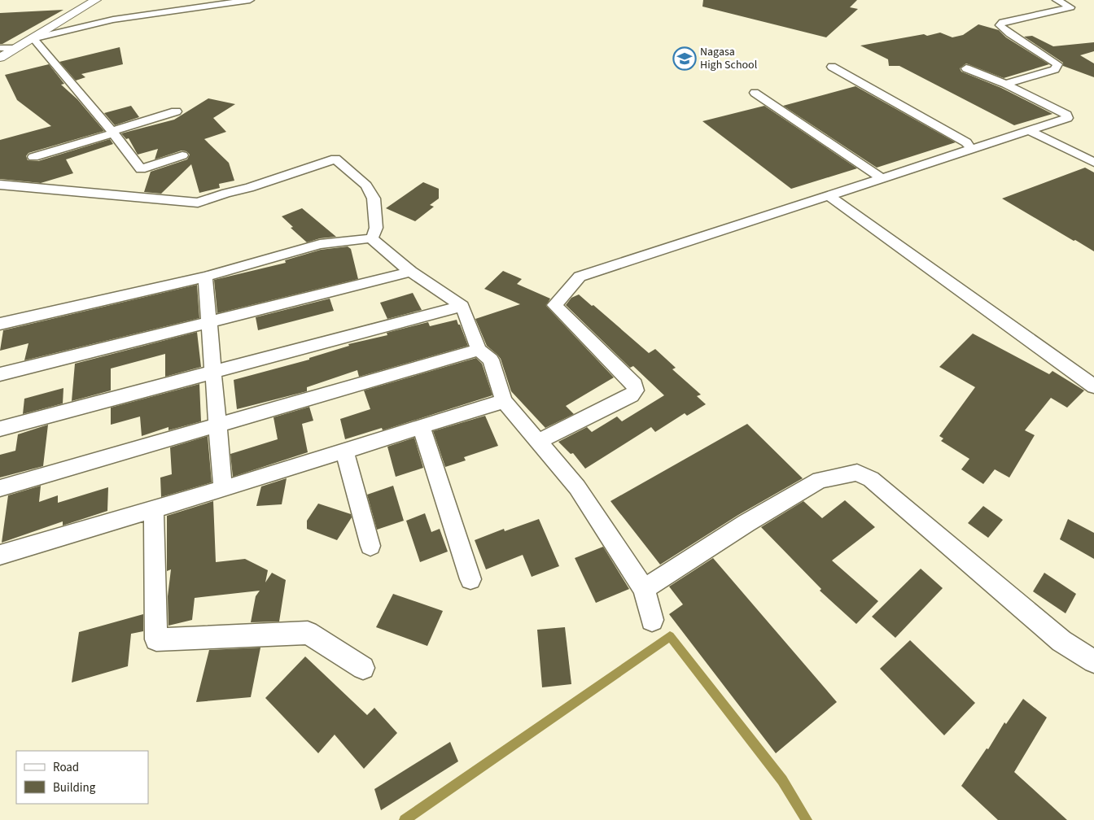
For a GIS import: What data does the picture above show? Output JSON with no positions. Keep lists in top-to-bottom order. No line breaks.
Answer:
{"places":{"school or university":["Nagasa High School"]},"legend":["Road","Building"]}
